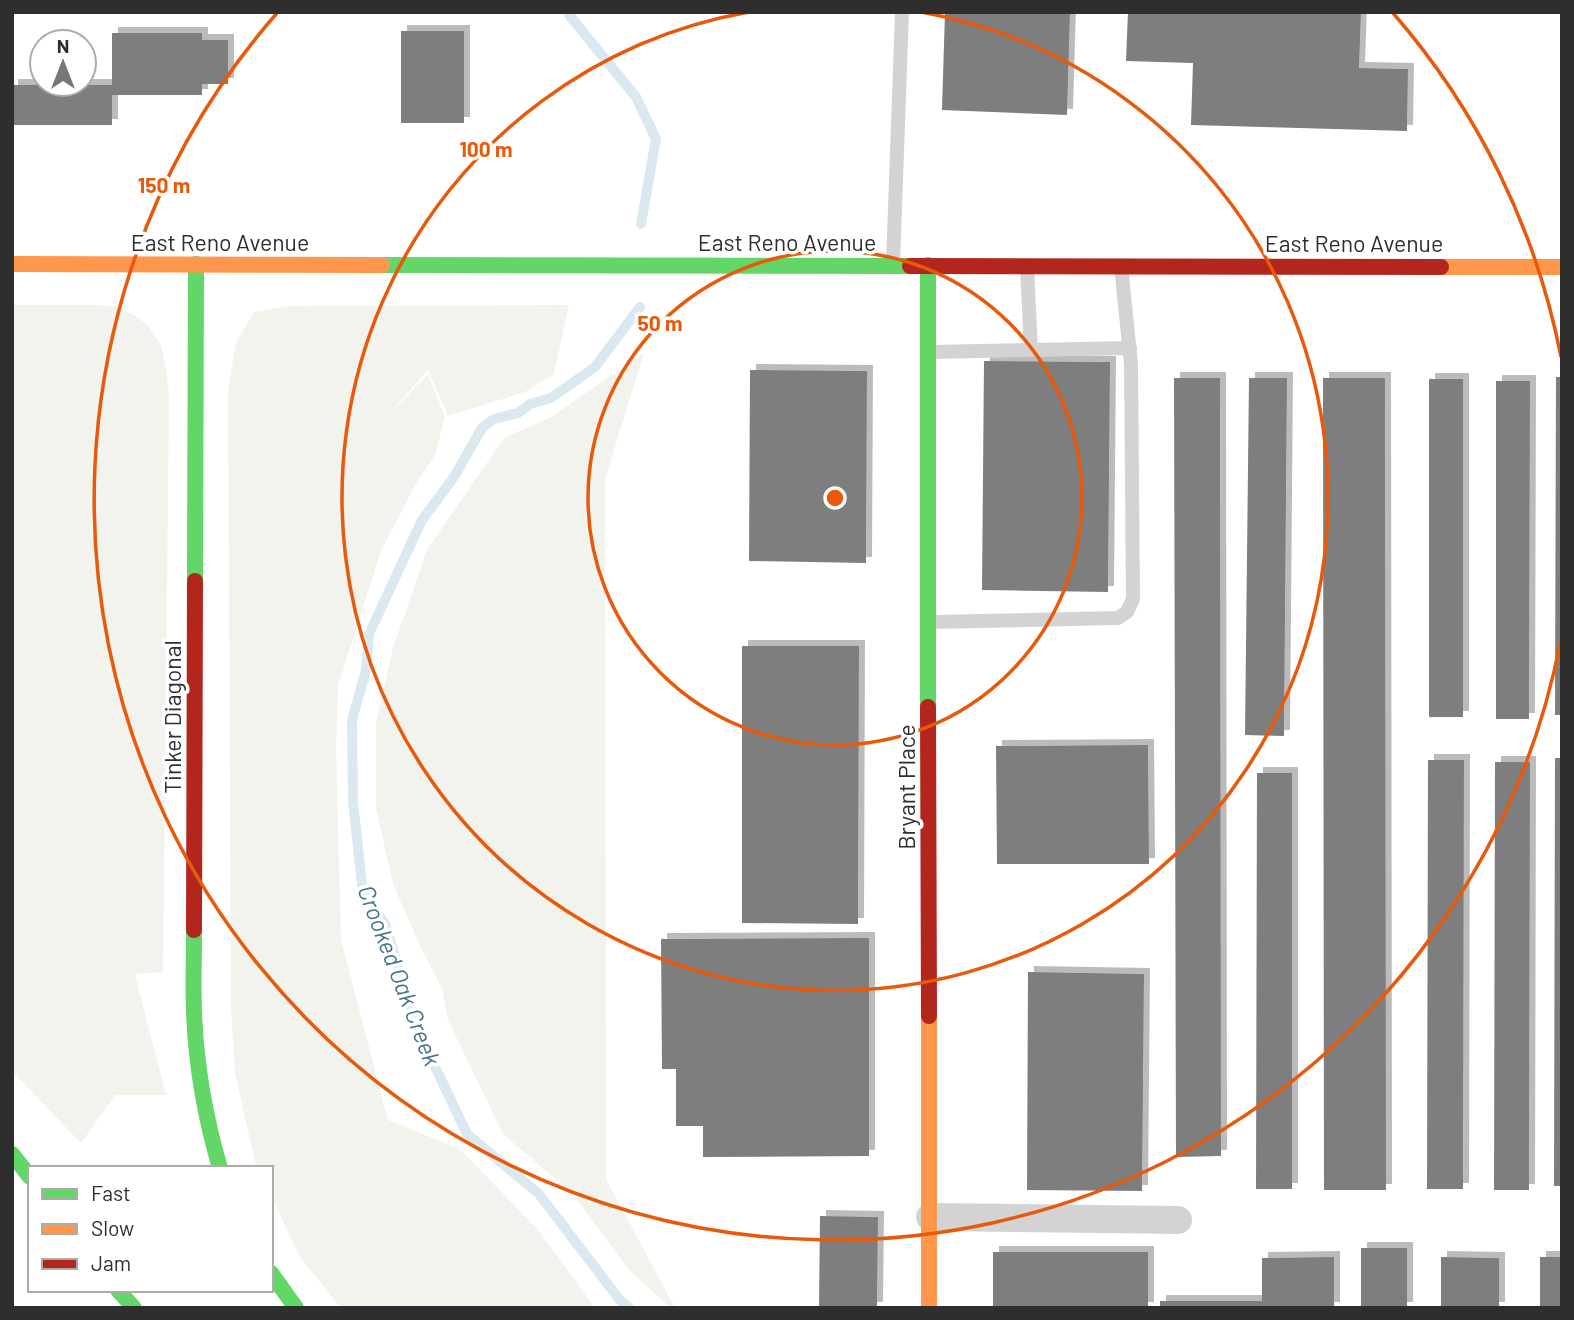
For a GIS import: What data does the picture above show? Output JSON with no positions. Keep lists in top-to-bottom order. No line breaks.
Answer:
{"streets":{"main road":["East Reno Avenue","Tinker Diagonal","Bryant Place"]},"crossings":[["East Reno Avenue","Tinker Diagonal"],["East Reno Avenue","Bryant Place"]],"water":["Crooked Oak Creek"],"legend":["Fast","Slow","Jam"],"north":"top","rings":["100 m","150 m","50 m"]}
